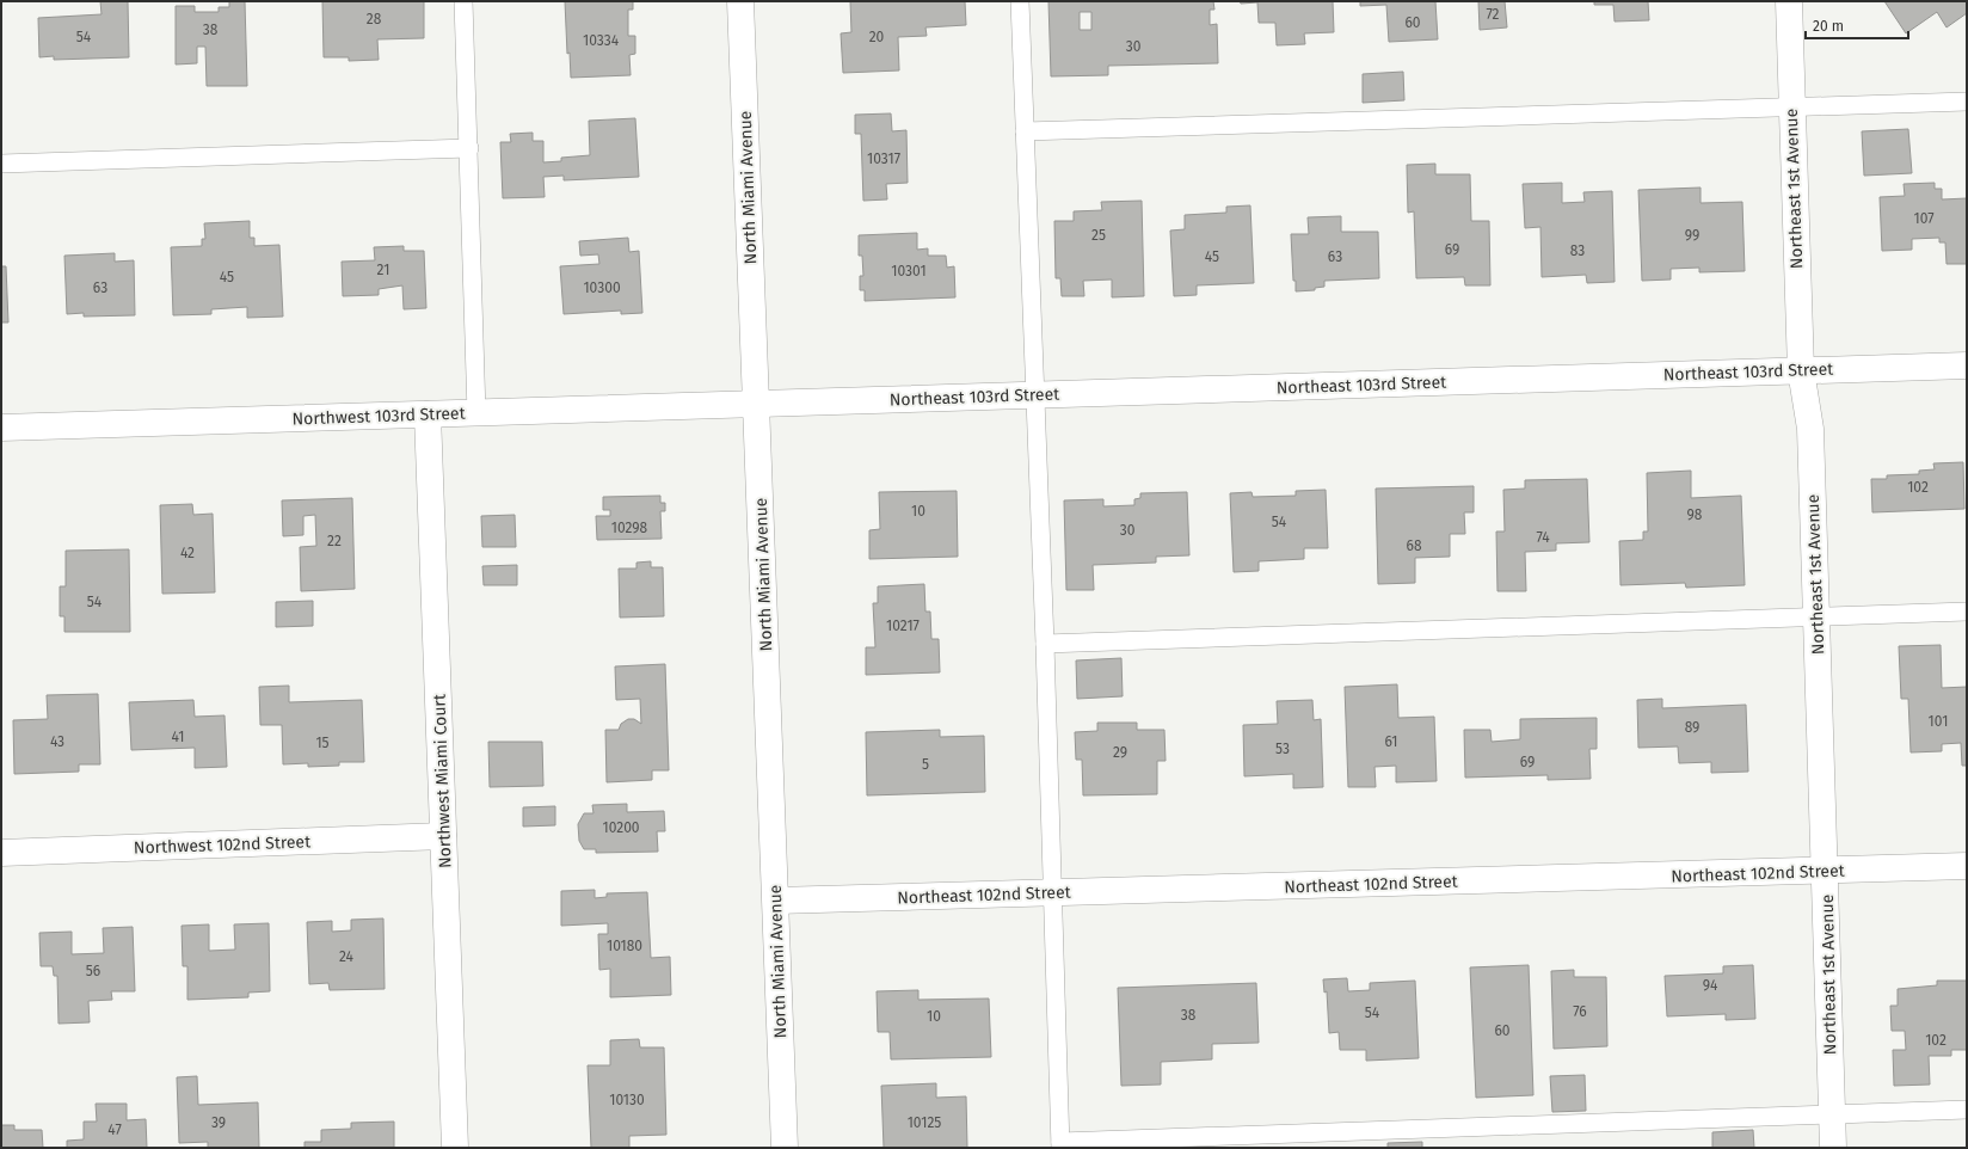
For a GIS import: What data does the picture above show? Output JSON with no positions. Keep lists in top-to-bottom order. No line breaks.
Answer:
{"streets":{"street":["North Miami Avenue","Northeast 1st Avenue","Northeast 103rd Street","Northwest 103rd Street","Northwest Miami Court","Northwest 102nd Street","Northeast 102nd Street"]},"crossings":[["North Miami Avenue","Northeast 103rd Street"],["North Miami Avenue","Northwest 103rd Street"],["North Miami Avenue","Northeast 102nd Street"],["Northeast 1st Avenue","Northeast 103rd Street"],["Northeast 1st Avenue","Northeast 102nd Street"],["Northeast 103rd Street","Northwest 103rd Street"],["Northwest 103rd Street","Northwest Miami Court"],["Northwest Miami Court","Northwest 102nd Street"]],"house_numbers":["72","28","60","38","54","20","10334","30","10317","107","25","99","69","83","45","63","21","10301","45","63","10300","102","10","98","54","10298","30","74","22","68","42","54","10217","101","89","41","43","61","15","53","29","69","5","10200","10180","24","56","94","76","54","38","10","60","102","10130","39","10125","47"],"scale_bar":"20 m"}
